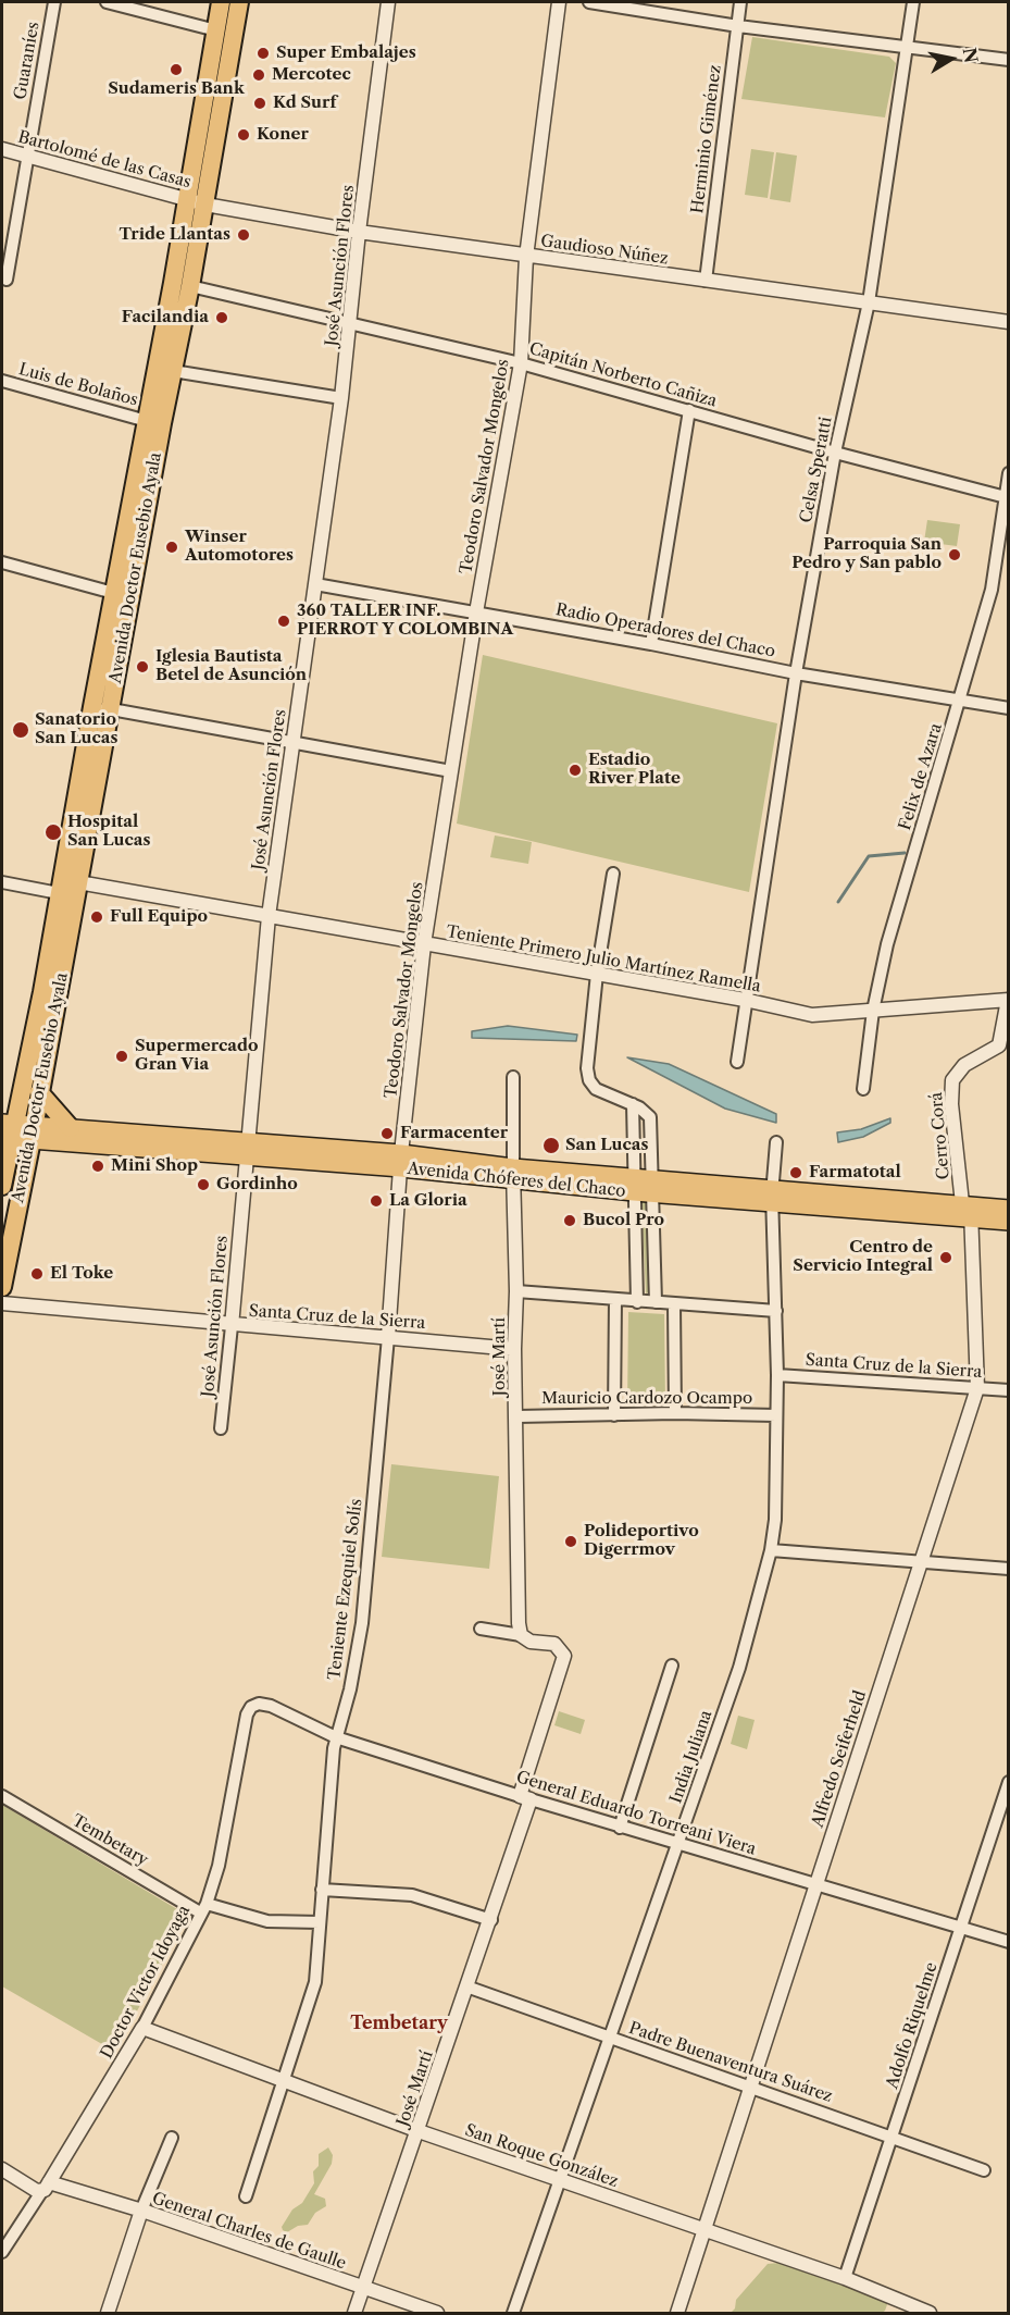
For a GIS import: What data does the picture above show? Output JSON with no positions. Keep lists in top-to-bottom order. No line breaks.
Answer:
{"streets":{"highway":["Avenida Doctor Eusebio Ayala"],"main road":["Avenida Chóferes del Chaco"],"street":["Guaraníes","Herminio Giménez","Bartolomé de las Casas","Gaudioso Núñez","José Asunción Flores","Capitán Norberto Cañiza","Luis de Bolaños","Teodoro Salvador Mongelos","Celsa Speratti","Radio Operadores del Chaco","Felix de Azara","Teniente Primero Julio Martínez Ramella","Cerro Corá","Santa Cruz de la Sierra","José Martí","Mauricio Cardozo Ocampo","Teniente Ezequiel Solís","India Juliana","Alfredo Seiferheld","General Eduardo Torreani Viera","Tembetary","Doctor Victor Idoyaga","Adolfo Riquelme","Padre Buenaventura Suárez","San Roque González","General Charles de Gaulle"]},"crossings":[["Guaraníes","Bartolomé de las Casas"],["Herminio Giménez","Gaudioso Núñez"],["Bartolomé de las Casas","Gaudioso Núñez"],["Bartolomé de las Casas","Avenida Doctor Eusebio Ayala"],["Gaudioso Núñez","José Asunción Flores"],["Gaudioso Núñez","Teodoro Salvador Mongelos"],["Gaudioso Núñez","Celsa Speratti"],["Gaudioso Núñez","Avenida Doctor Eusebio Ayala"],["José Asunción Flores","Capitán Norberto Cañiza"],["José Asunción Flores","Radio Operadores del Chaco"],["José Asunción Flores","Teniente Primero Julio Martínez Ramella"],["José Asunción Flores","Avenida Chóferes del Chaco"],["José Asunción Flores","Santa Cruz de la Sierra"],["Capitán Norberto Cañiza","Teodoro Salvador Mongelos"],["Capitán Norberto Cañiza","Celsa Speratti"],["Capitán Norberto Cañiza","Avenida Doctor Eusebio Ayala"],["Capitán Norberto Cañiza","Felix de Azara"],["Luis de Bolaños","Avenida Doctor Eusebio Ayala"],["Teodoro Salvador Mongelos","Radio Operadores del Chaco"],["Teodoro Salvador Mongelos","Teniente Primero Julio Martínez Ramella"],["Teodoro Salvador Mongelos","Avenida Chóferes del Chaco"],["Teodoro Salvador Mongelos","Teniente Ezequiel Solís"],["Celsa Speratti","Radio Operadores del Chaco"],["Celsa Speratti","Teniente Primero Julio Martínez Ramella"],["Avenida Doctor Eusebio Ayala","Teniente Primero Julio Martínez Ramella"],["Avenida Doctor Eusebio Ayala","Avenida Chóferes del Chaco"],["Radio Operadores del Chaco","Felix de Azara"],["Felix de Azara","Teniente Primero Julio Martínez Ramella"],["Teniente Primero Julio Martínez Ramella","Cerro Corá"],["Cerro Corá","Avenida Chóferes del Chaco"],["Cerro Corá","Alfredo Seiferheld"],["Avenida Chóferes del Chaco","José Martí"],["Avenida Chóferes del Chaco","Teniente Ezequiel Solís"],["Avenida Chóferes del Chaco","India Juliana"],["Avenida Chóferes del Chaco","Alfredo Seiferheld"],["Santa Cruz de la Sierra","José Martí"],["Santa Cruz de la Sierra","Teniente Ezequiel Solís"],["Santa Cruz de la Sierra","India Juliana"],["Santa Cruz de la Sierra","Alfredo Seiferheld"],["José Martí","Mauricio Cardozo Ocampo"],["José Martí","General Eduardo Torreani Viera"],["José Martí","Padre Buenaventura Suárez"],["José Martí","San Roque González"],["José Martí","General Charles de Gaulle"],["Mauricio Cardozo Ocampo","India Juliana"],["Teniente Ezequiel Solís","General Eduardo Torreani Viera"],["Teniente Ezequiel Solís","Tembetary"],["Teniente Ezequiel Solís","San Roque González"],["India Juliana","General Eduardo Torreani Viera"],["India Juliana","Padre Buenaventura Suárez"],["India Juliana","San Roque González"],["Alfredo Seiferheld","General Eduardo Torreani Viera"],["Alfredo Seiferheld","Padre Buenaventura Suárez"],["Alfredo Seiferheld","San Roque González"],["General Eduardo Torreani Viera","Doctor Victor Idoyaga"],["General Eduardo Torreani Viera","Adolfo Riquelme"],["Tembetary","Doctor Victor Idoyaga"],["Doctor Victor Idoyaga","San Roque González"],["Doctor Victor Idoyaga","General Charles de Gaulle"],["Adolfo Riquelme","Padre Buenaventura Suárez"],["Adolfo Riquelme","San Roque González"]],"districts":["Tembetary"],"places":["Super Embalajes","Sudameris Bank","Mercotec","Kd Surf","Koner","Tride Llantas","Facilandia","Winser Automotores","Parroquia San Pedro y San pablo","360 TALLER INF. PIERROT Y COLOMBINA","Iglesia Bautista Betel de Asunción","Sanatorio San Lucas","Estadio River Plate","Hospital San Lucas","Full Equipo","Supermercado Gran Via","Farmacenter","San Lucas","Mini Shop","Farmatotal","Gordinho","La Gloria","Bucol Pro","Centro de Servicio Integral","El Toke","Polideportivo Digerrmov"],"north":"right"}
